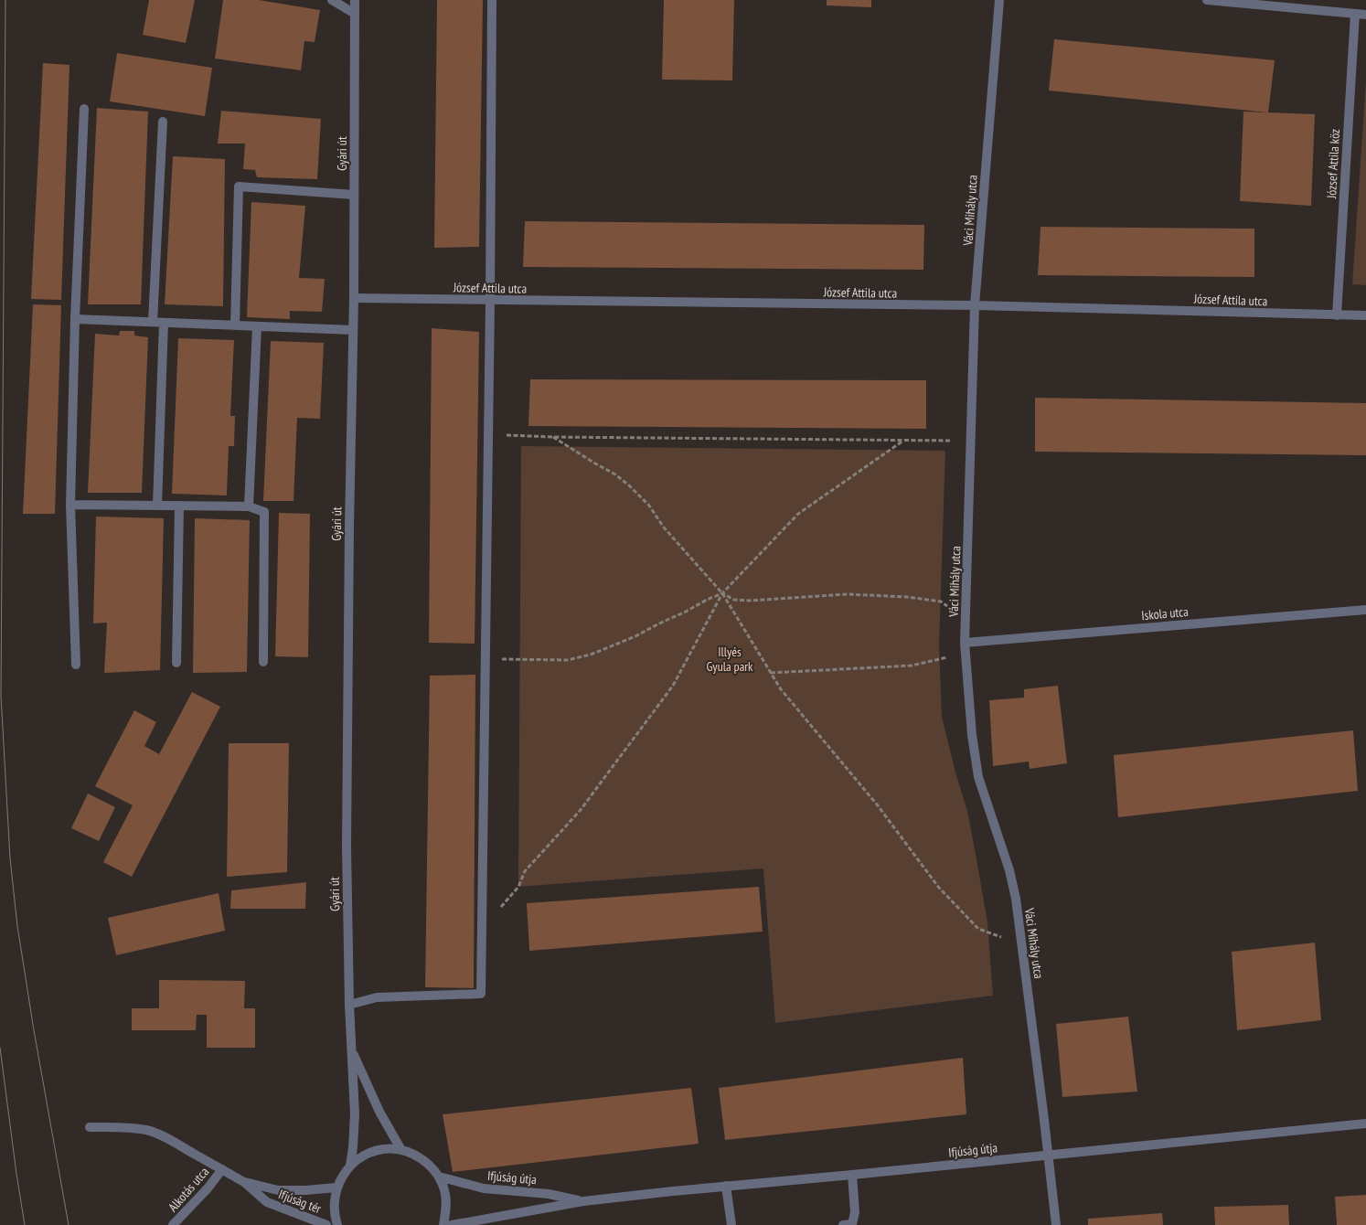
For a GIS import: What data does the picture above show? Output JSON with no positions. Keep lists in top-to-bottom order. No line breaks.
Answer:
{"streets":{"street":["Gyári út","József Attila köz","Váci Mihály utca","József Attila utca","Iskola utca","Ifjúság útja","Alkotás utca","Ifjúság tér"]},"crossings":[["Gyári út","József Attila utca"],["József Attila köz","József Attila utca"],["Váci Mihály utca","József Attila utca"],["Váci Mihály utca","Iskola utca"],["Váci Mihály utca","Ifjúság útja"],["Alkotás utca","Ifjúság tér"]],"parks":["Illyés Gyula park"]}
